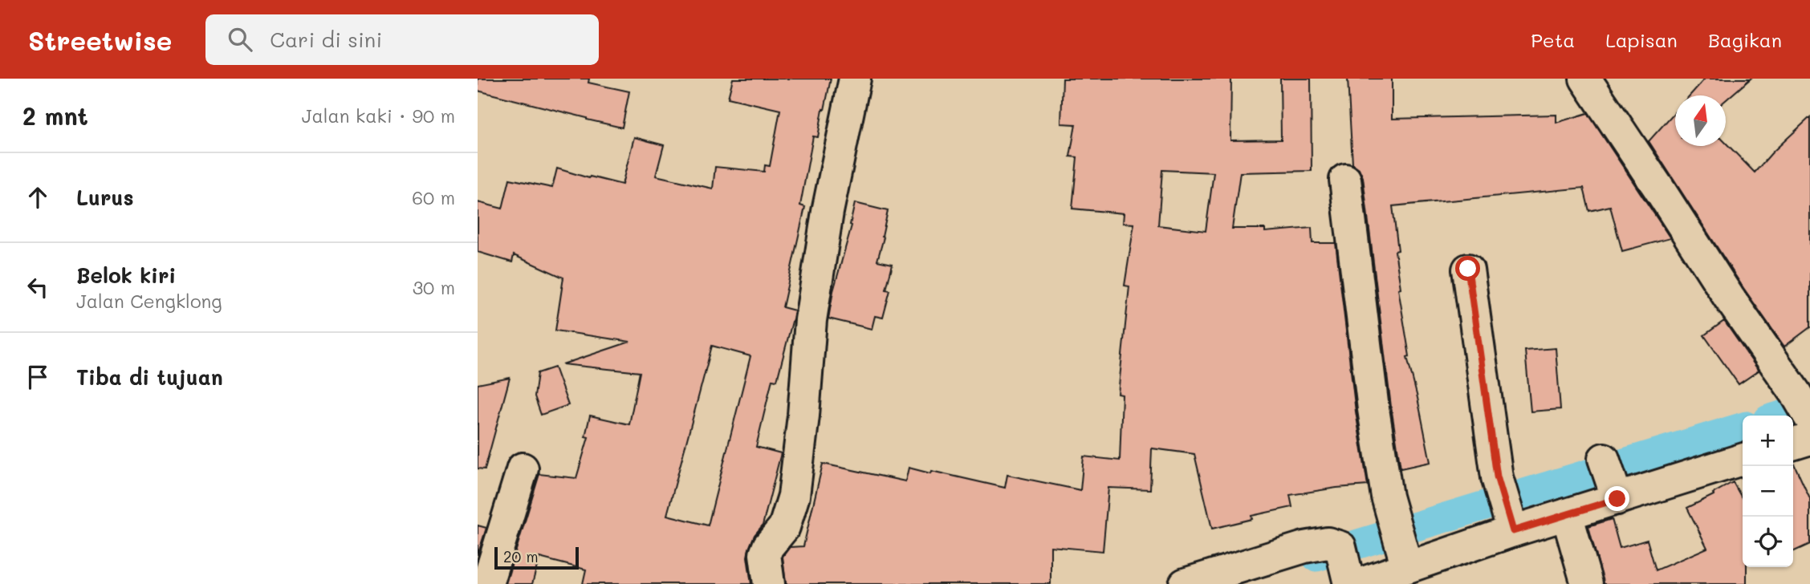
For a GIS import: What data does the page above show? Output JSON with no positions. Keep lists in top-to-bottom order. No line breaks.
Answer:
{"scale_bar":"20 m","north":"top","page":{"header":"Streetwise","search":"Cari di sini","nav":["Peta","Lapisan","Bagikan"],"heading":["2 mnt","Jalan kaki · 90 m"],"list":[["Lurus","60 m"],["Belok kiri","Jalan Cengklong","30 m"],"Tiba di tujuan"],"map_buttons":["+","−"],"scale":"20 m"}}
